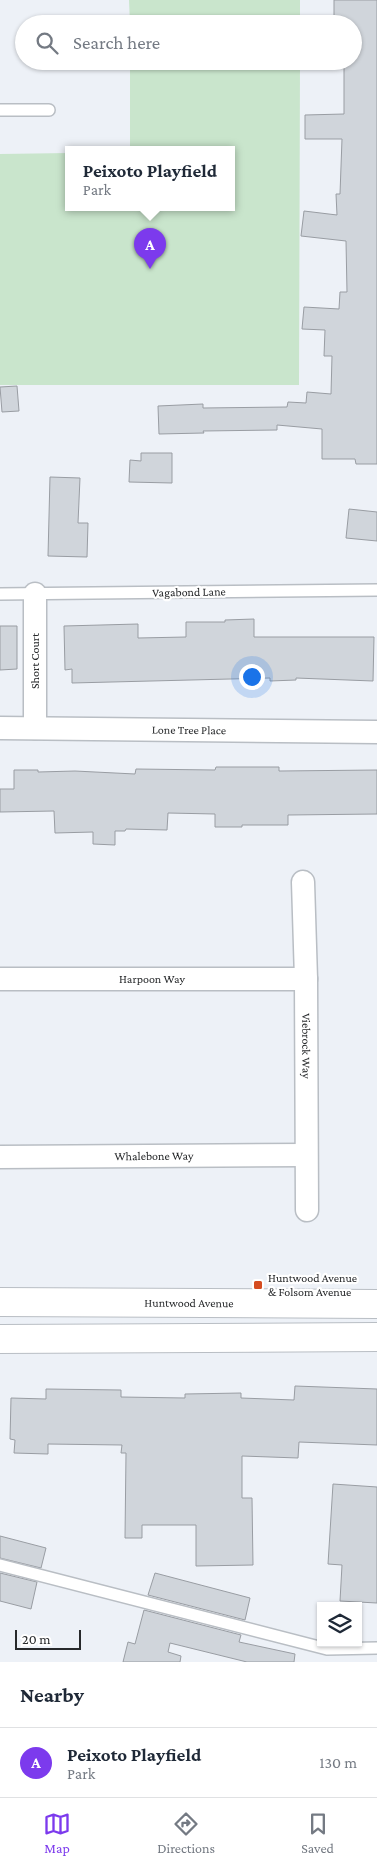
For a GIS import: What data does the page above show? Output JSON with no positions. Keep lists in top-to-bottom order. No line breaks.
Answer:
{"streets":{"street":["Short Court","Lone Tree Place","Harpoon Way","Viebrock Way","Whalebone Way","Huntwood Avenue"],"lane":["Vagabond Lane"]},"crossings":[["Vagabond Lane","Short Court"],["Short Court","Lone Tree Place"],["Harpoon Way","Viebrock Way"],["Viebrock Way","Whalebone Way"]],"places":{"transit":["Huntwood Avenue & Folsom Avenue"]},"scale_bar":"20 m","page":{"search":"Search here","popup":["Peixoto Playfield","Park"],"pins":"A","scale":"20 m","heading":"Nearby","list":[{"mark":"A","name":"Peixoto Playfield","note":"Park","value":"130 m"}],"nav":["Map","Directions","Saved"]}}
